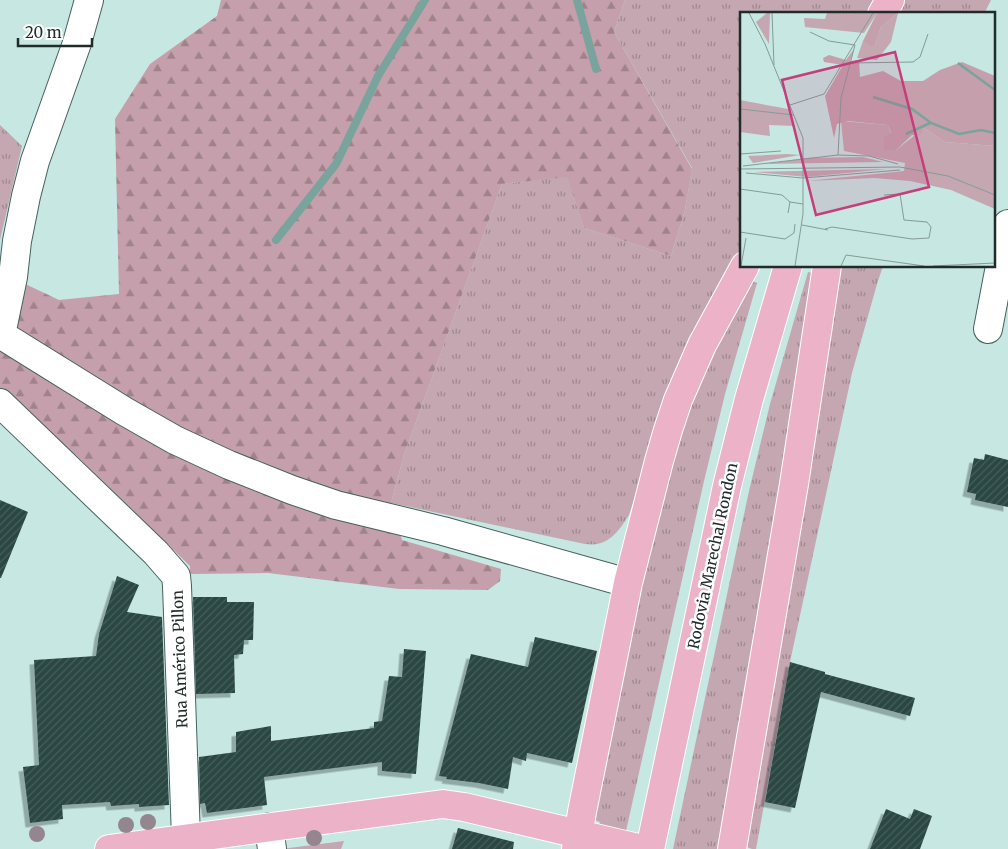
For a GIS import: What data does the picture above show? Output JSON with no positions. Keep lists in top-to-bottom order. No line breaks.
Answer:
{"streets":{"main road":["Rodovia Marechal Rondon"],"street":["Rua Américo Pillon"]},"scale_bar":"20 m"}
